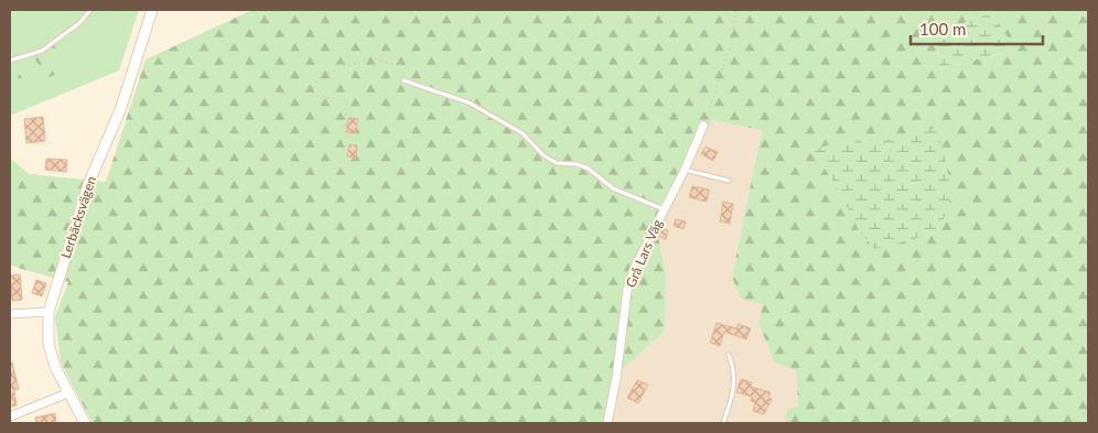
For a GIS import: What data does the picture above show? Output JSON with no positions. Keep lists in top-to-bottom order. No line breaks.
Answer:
{"streets":{"street":["Lerbäcksvägen","Grå Lars Väg"]},"scale_bar":"100 m"}
